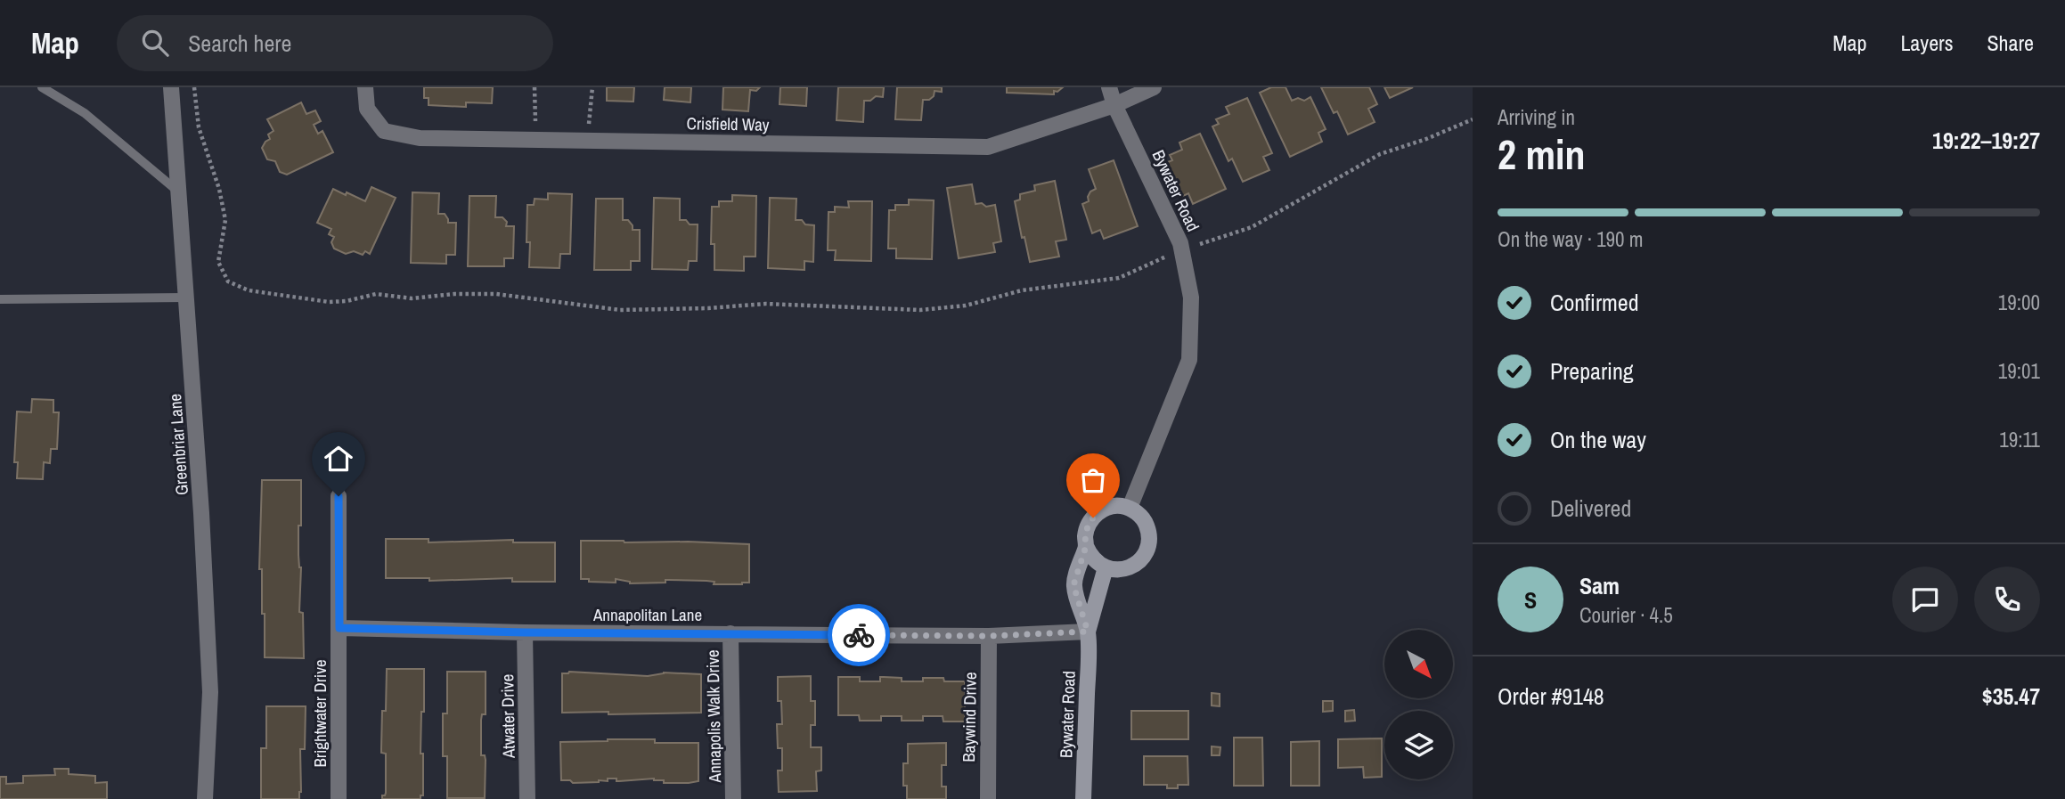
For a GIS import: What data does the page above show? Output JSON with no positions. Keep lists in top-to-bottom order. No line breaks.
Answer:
{"streets":{"street":["Crisfield Way","Bywater Road","Greenbriar Lane","Annapolitan Lane","Brightwater Drive","Atwater Drive","Annapolis Walk Drive","Baywind Drive"]},"crossings":[["Crisfield Way","Bywater Road"],["Bywater Road","Annapolitan Lane"],["Annapolitan Lane","Brightwater Drive"],["Annapolitan Lane","Atwater Drive"],["Annapolitan Lane","Annapolis Walk Drive"],["Annapolitan Lane","Baywind Drive"]],"north":"bottom right","page":{"header":"Map","search":"Search here","nav":["Map","Layers","Share"],"heading":["2 min","Arriving in","19:22–19:27"],"panel":["Sam","Courier · 4.5","Order #9148","$35.47"],"bar":"On the way · 190 m","list":[["Confirmed","19:00"],["Preparing","19:01"],["On the way","19:11"],"Delivered"],"round":"S"}}
